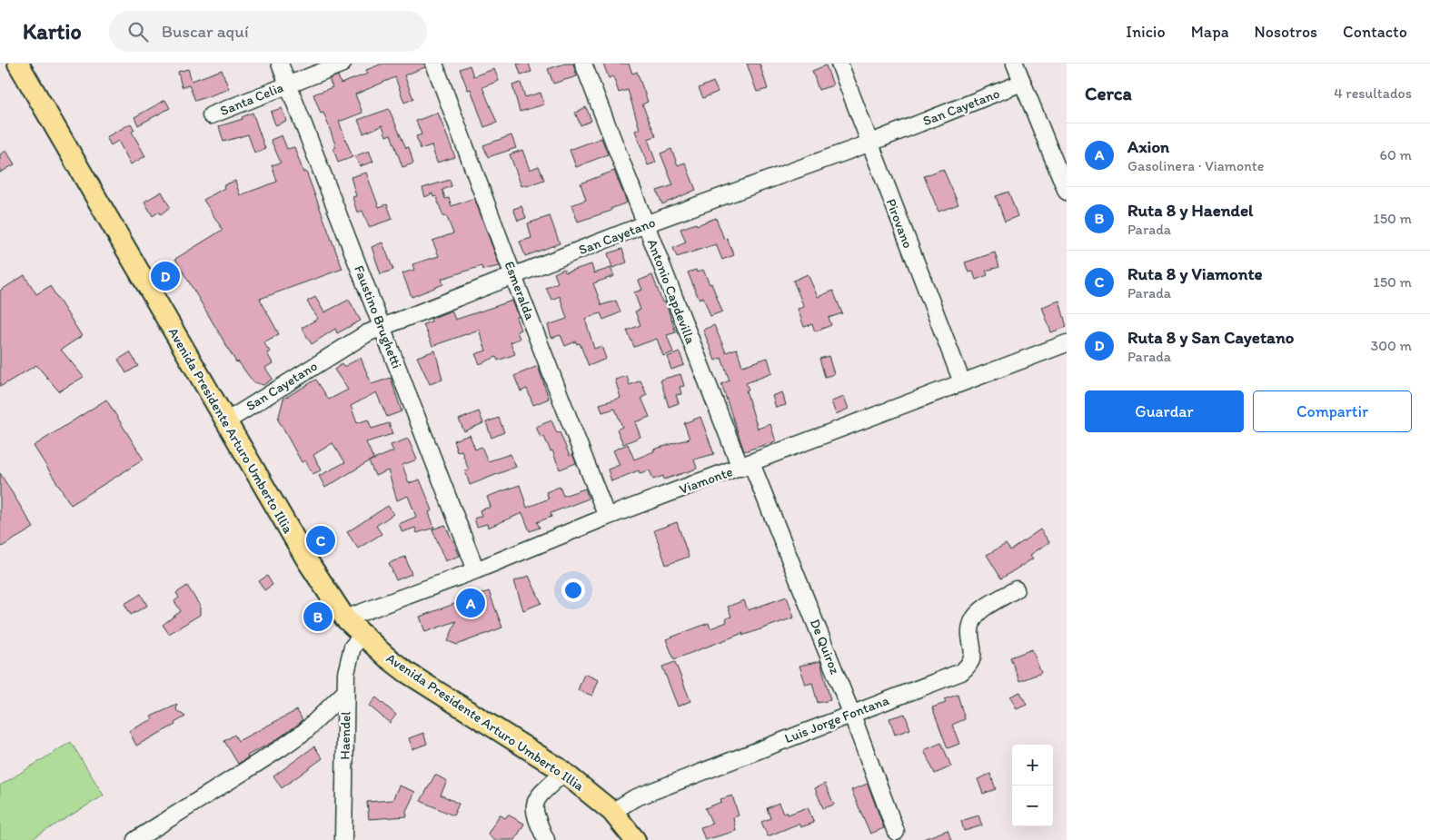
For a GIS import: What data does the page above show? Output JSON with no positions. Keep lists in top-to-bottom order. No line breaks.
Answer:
{"streets":{"main road":["Avenida Presidente Arturo Umberto Illia"],"street":["Santa Celia","San Cayetano","Pirovano","Esmeralda","Antonio Capdevilla","Faustino Brughetti","Viamonte","De Quiroz","Luis Jorge Fontana","Haendel"]},"crossings":[["Santa Celia","Faustino Brughetti"],["San Cayetano","Pirovano"],["San Cayetano","Esmeralda"],["San Cayetano","Antonio Capdevilla"],["San Cayetano","Faustino Brughetti"],["San Cayetano","Avenida Presidente Arturo Umberto Illia"],["Pirovano","Viamonte"],["Esmeralda","Viamonte"],["Antonio Capdevilla","Viamonte"],["Antonio Capdevilla","De Quiroz"],["Faustino Brughetti","Viamonte"],["Avenida Presidente Arturo Umberto Illia","Viamonte"],["Avenida Presidente Arturo Umberto Illia","Luis Jorge Fontana"],["Avenida Presidente Arturo Umberto Illia","Haendel"],["Viamonte","De Quiroz"],["De Quiroz","Luis Jorge Fontana"]],"page":{"header":"Kartio","search":"Buscar aquí","nav":["Inicio","Mapa","Nosotros","Contacto"],"heading":["Cerca","4 resultados"],"list":[{"mark":"A","name":"Axion","note":"Gasolinera · Viamonte","value":"60 m"},{"mark":"B","name":"Ruta 8 y Haendel","note":"Parada","value":"150 m"},{"mark":"C","name":"Ruta 8 y Viamonte","note":"Parada","value":"150 m"},{"mark":"D","name":"Ruta 8 y San Cayetano","note":"Parada","value":"300 m"}],"pins":["D","C","A","B"],"buttons":["Guardar","Compartir"],"map_buttons":["+","−"]}}
